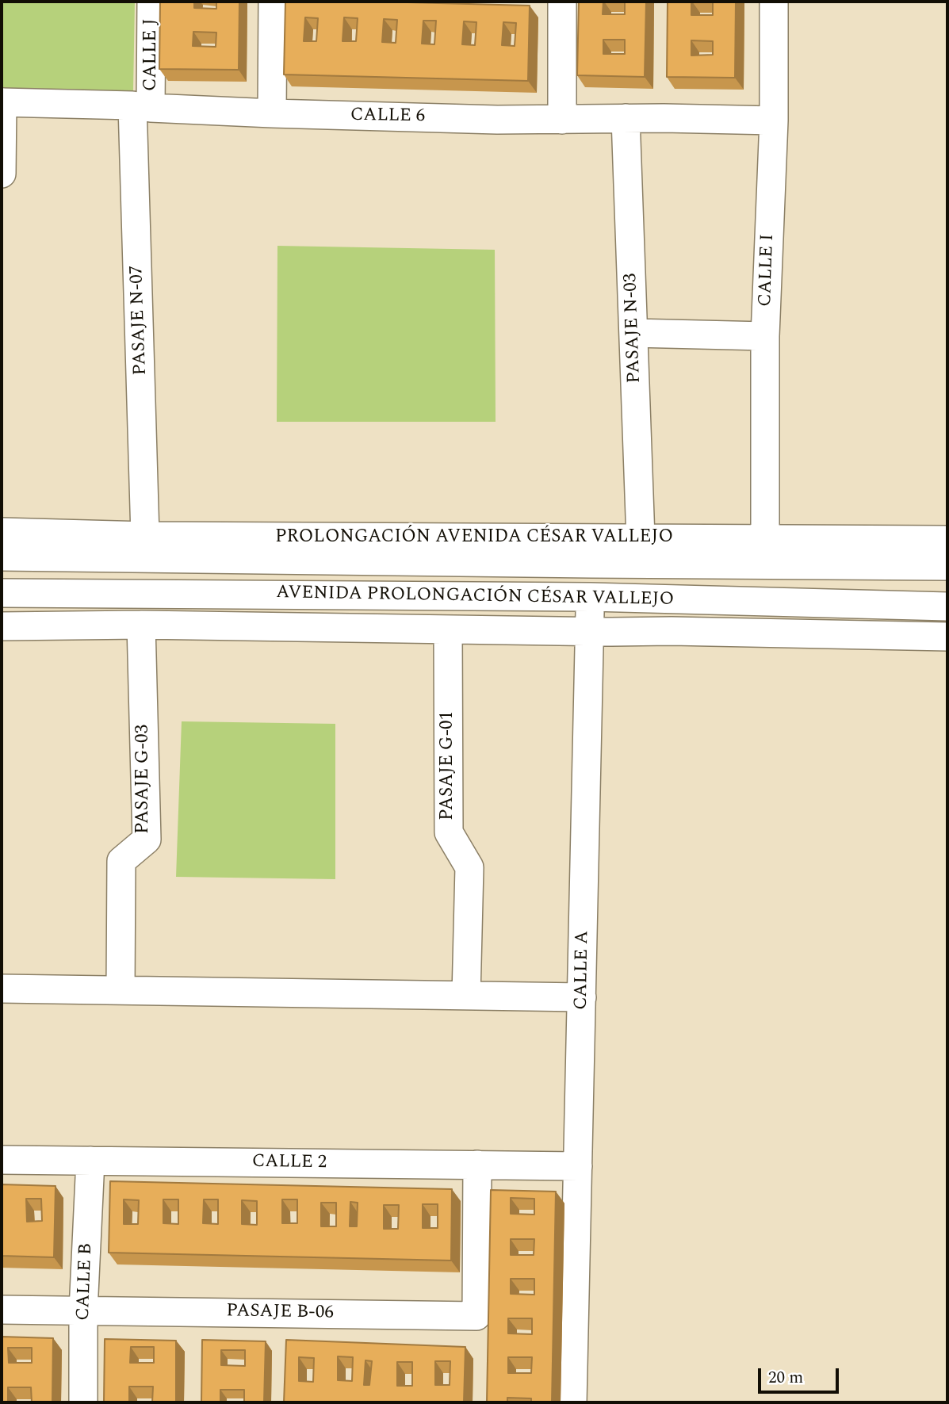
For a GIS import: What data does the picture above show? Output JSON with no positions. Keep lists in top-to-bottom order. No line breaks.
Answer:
{"streets":{"street":["CALLE J","CALLE 6","CALLE I","PASAJE N-07","PASAJE N-03","PROLONGACIÓN AVENIDA CÉSAR VALLEJO","AVENIDA PROLONGACIÓN CÉSAR VALLEJO","PASAJE G-01","PASAJE G-03","CALLE A","CALLE 2","CALLE B","PASAJE B-06"]},"crossings":[["CALLE J","CALLE 6"],["CALLE J","PASAJE N-07"],["CALLE 6","CALLE I"],["CALLE 6","PASAJE N-07"],["CALLE 6","PASAJE N-03"],["CALLE I","PROLONGACIÓN AVENIDA CÉSAR VALLEJO"],["PASAJE N-07","PROLONGACIÓN AVENIDA CÉSAR VALLEJO"],["PASAJE N-03","PROLONGACIÓN AVENIDA CÉSAR VALLEJO"],["PROLONGACIÓN AVENIDA CÉSAR VALLEJO","AVENIDA PROLONGACIÓN CÉSAR VALLEJO"],["PROLONGACIÓN AVENIDA CÉSAR VALLEJO","CALLE A"],["AVENIDA PROLONGACIÓN CÉSAR VALLEJO","PASAJE G-01"],["AVENIDA PROLONGACIÓN CÉSAR VALLEJO","PASAJE G-03"],["AVENIDA PROLONGACIÓN CÉSAR VALLEJO","CALLE A"],["CALLE A","CALLE 2"],["CALLE 2","CALLE B"],["CALLE 2","PASAJE B-06"],["CALLE B","PASAJE B-06"]],"scale_bar":"20 m"}
